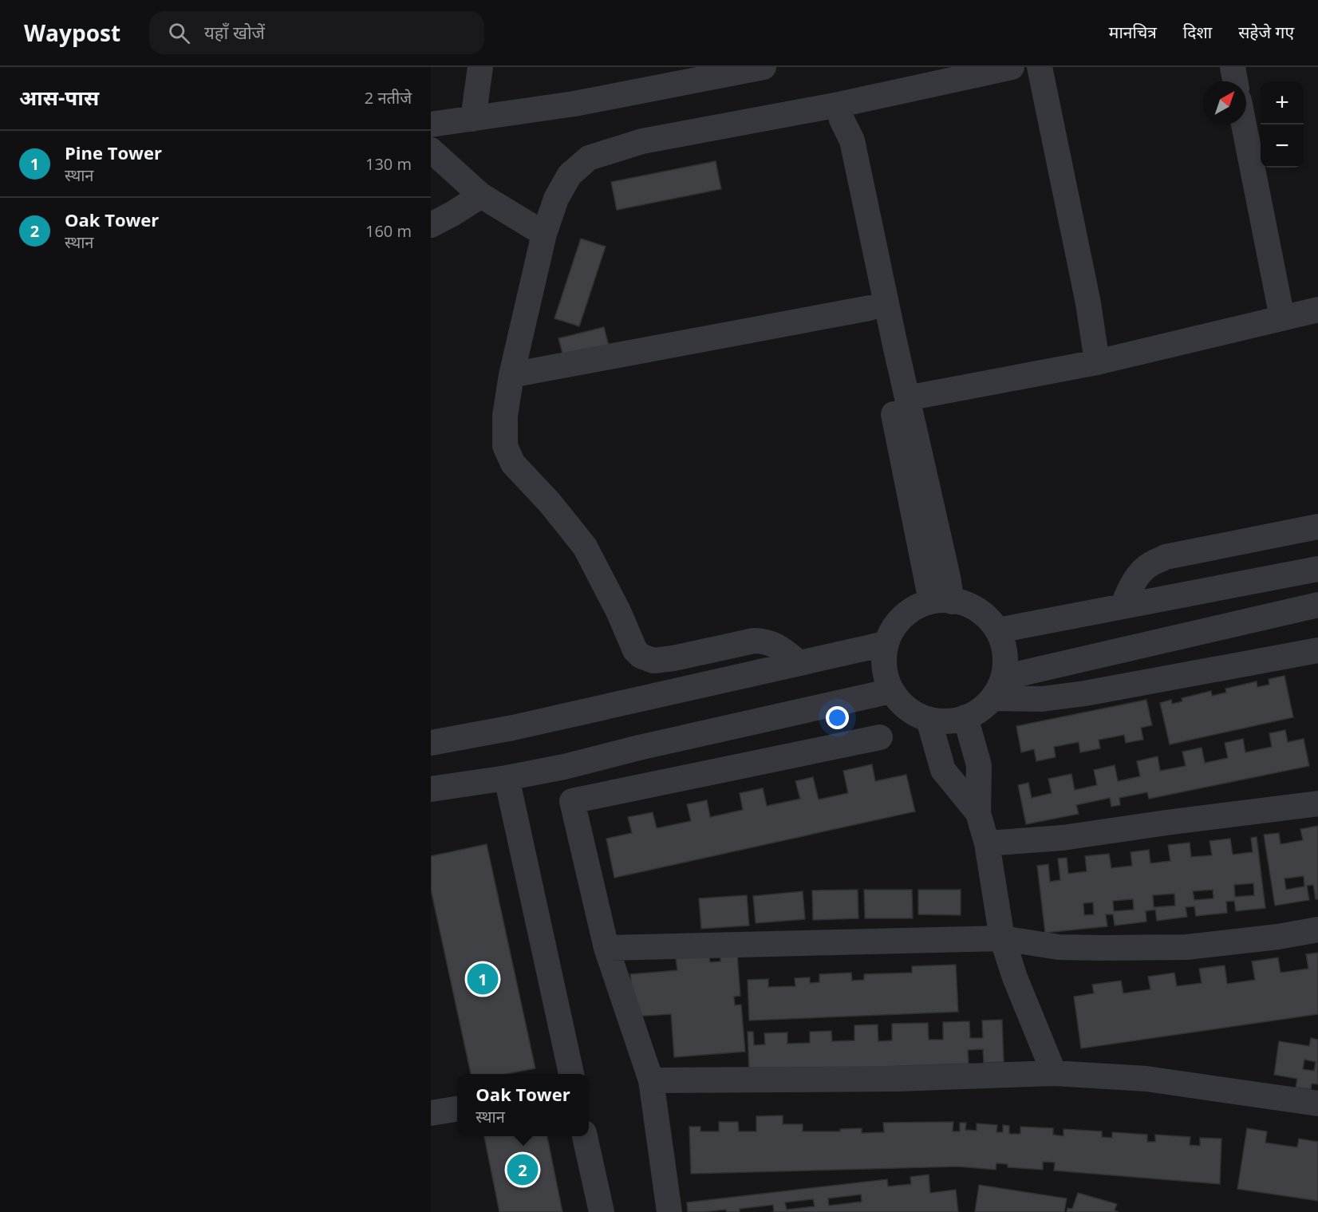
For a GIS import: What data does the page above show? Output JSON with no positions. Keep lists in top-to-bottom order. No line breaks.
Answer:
{"north":"top right","page":{"header":"Waypost","search":"यहाँ खोजें","nav":["मानचित्र","दिशा","सहेजे गए"],"heading":["आस-पास","2 नतीजे"],"map_buttons":["+","−"],"list":[{"mark":"1","name":"Pine Tower","note":"स्थान","value":"130 m"},{"mark":"2","name":"Oak Tower","note":"स्थान","value":"160 m"}],"pins":["1","2"],"popup":["Oak Tower","स्थान"]}}
